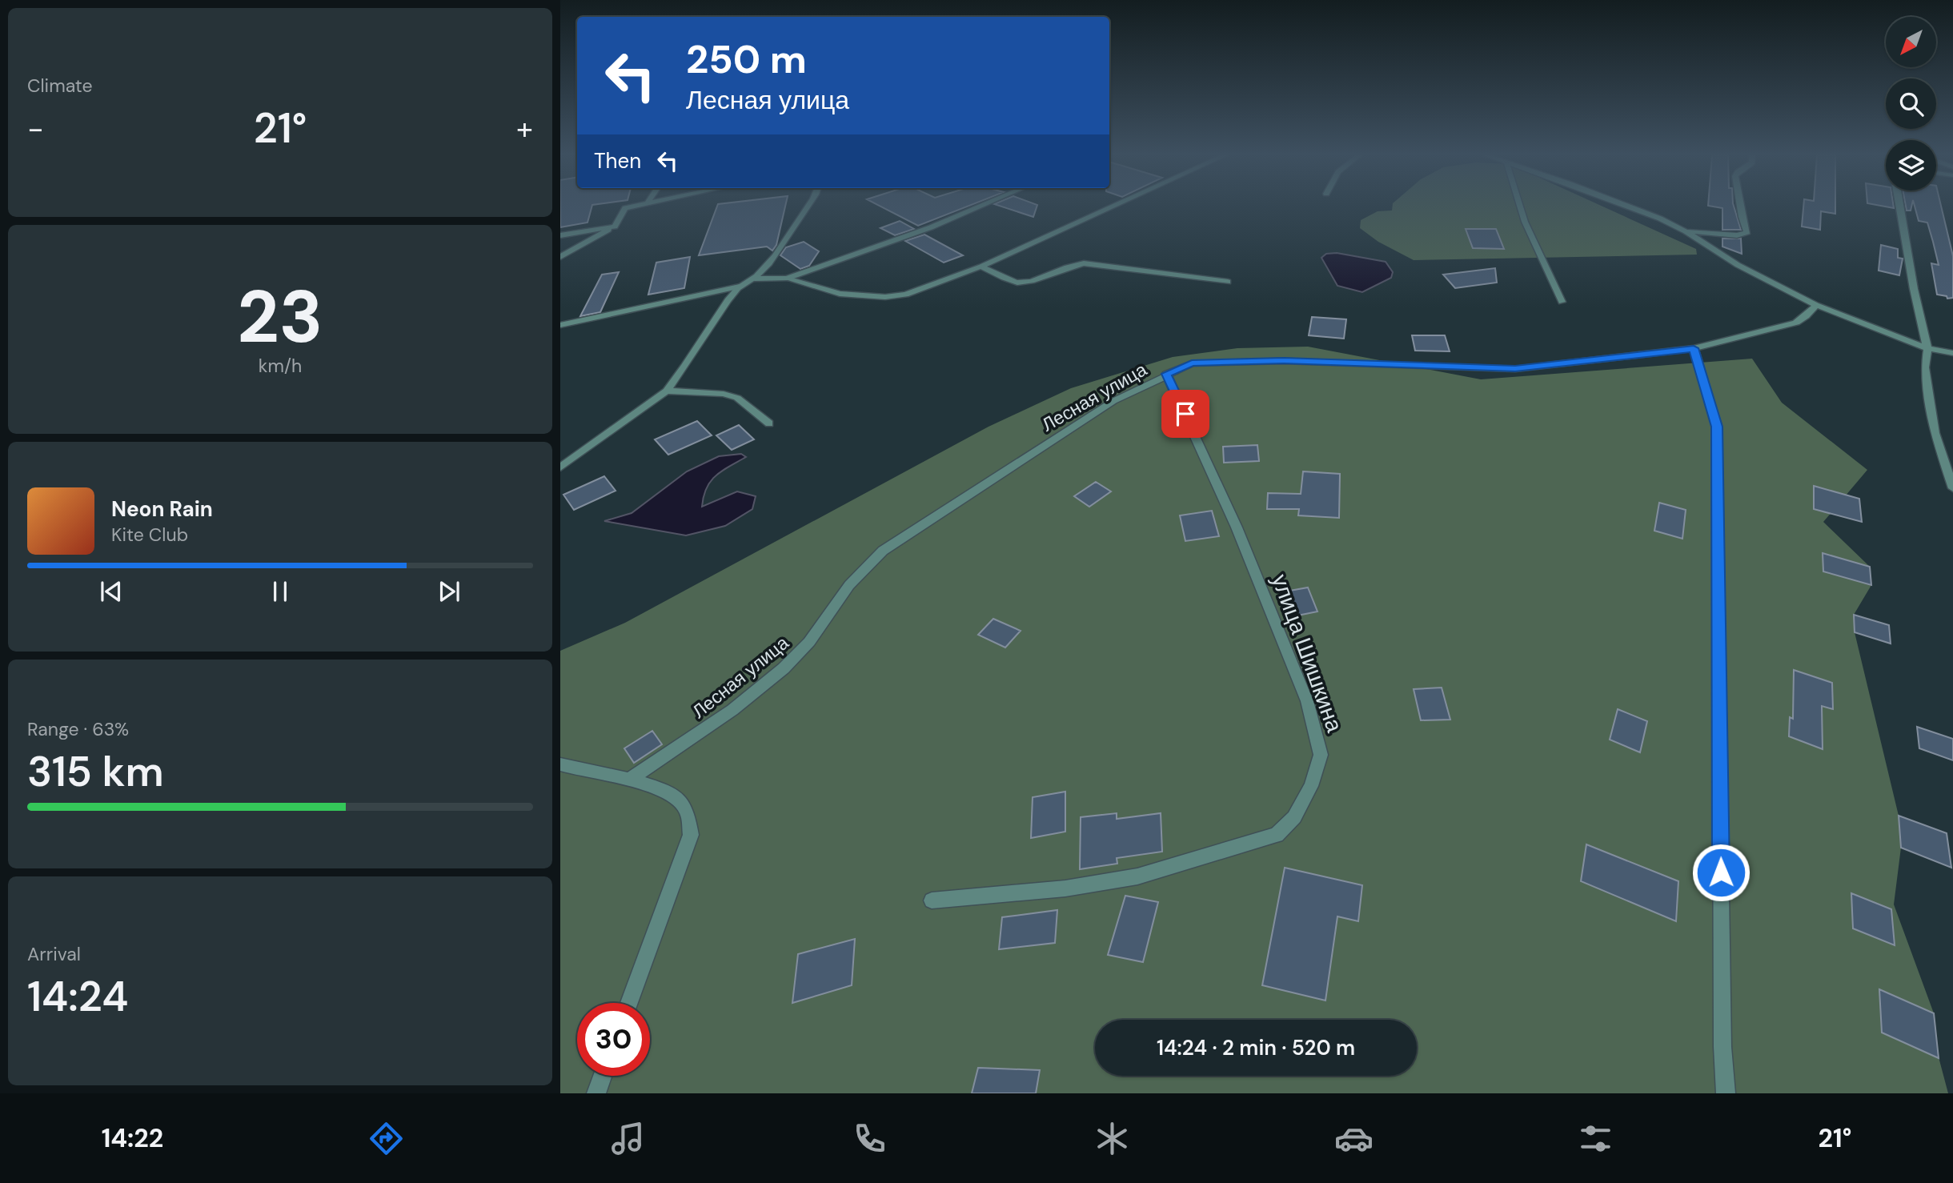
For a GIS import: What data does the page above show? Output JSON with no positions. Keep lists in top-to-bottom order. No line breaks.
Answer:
{"streets":{"street":["Лесная улица","улица Шишкина"]},"crossings":[["Лесная улица","улица Шишкина"]],"north":"bottom left","page":{"tile":["Climate",["23","km/h"],["Range · 63%","315 km"],["Arrival","14:24"]],"turn":["250 m","Лесная улица"],"heat":["−","21°","+"],"then":"Then","song":["Neon Rain","Kite Club"],"limit":"30","trip":"14:24 · 2 min · 520 m","tabs":["14:22","21°"]}}
